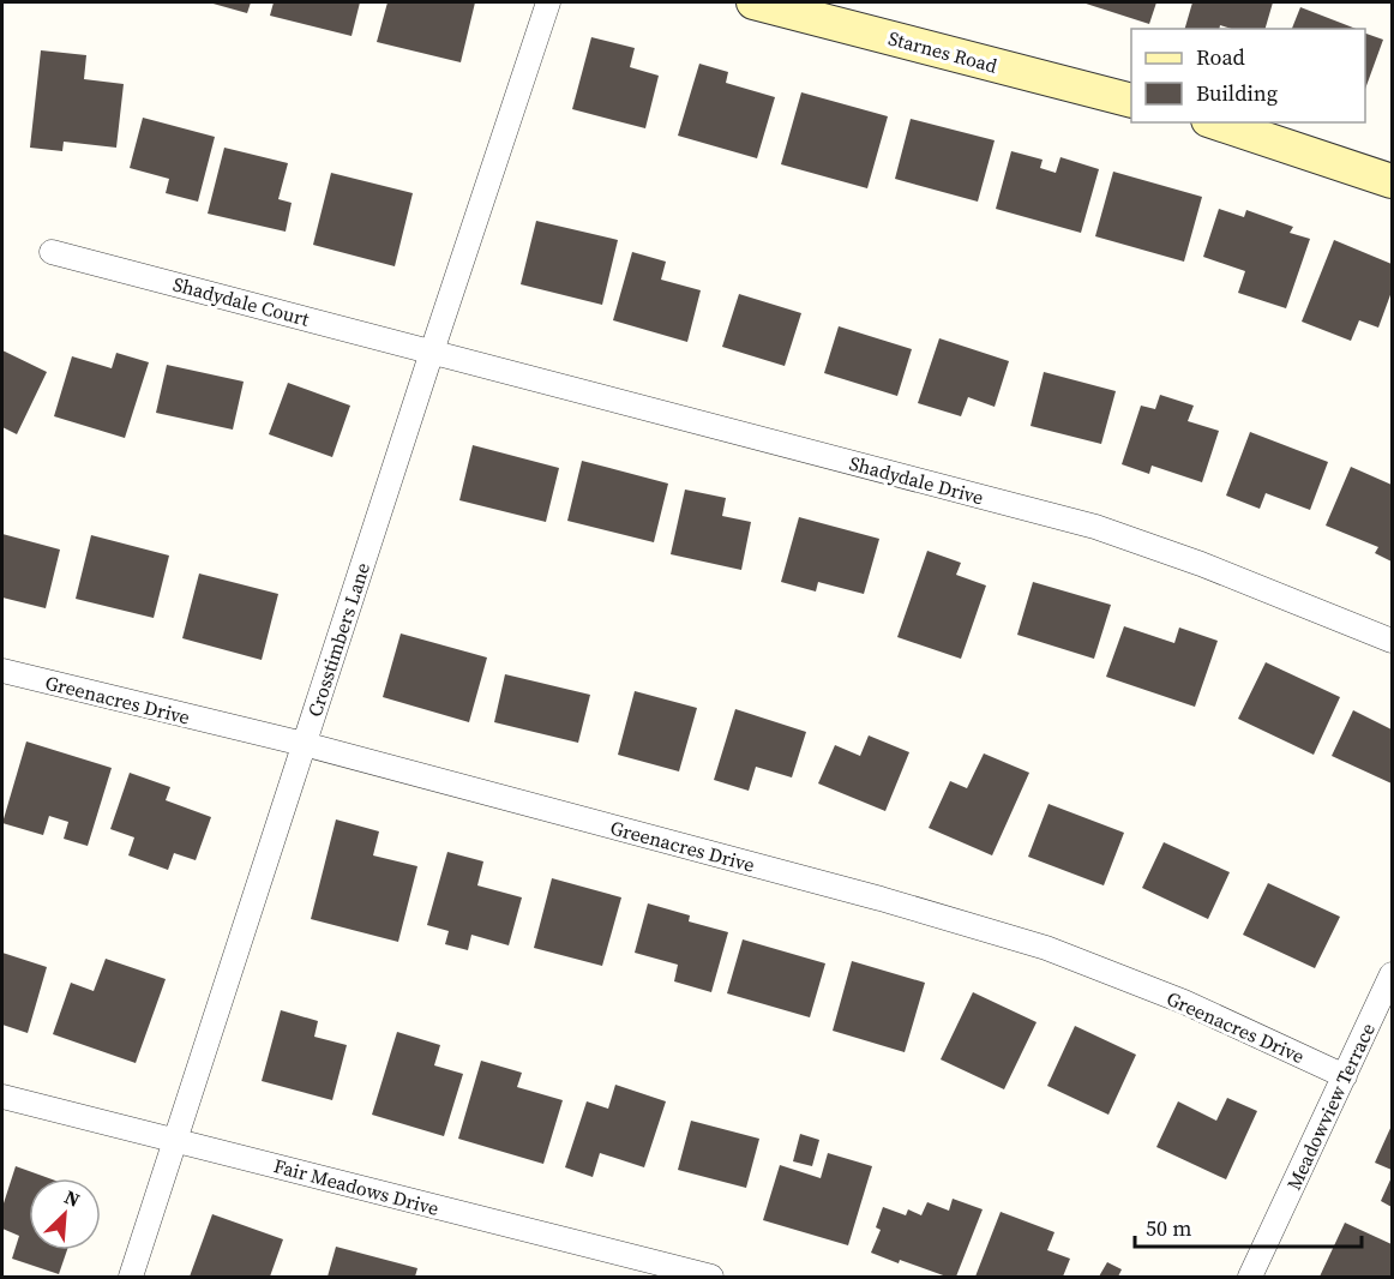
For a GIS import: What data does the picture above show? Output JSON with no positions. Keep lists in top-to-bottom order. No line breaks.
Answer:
{"streets":{"main road":["Starnes Road"],"street":["Shadydale Court","Shadydale Drive","Crosstimbers Lane","Greenacres Drive","Meadowview Terrace","Fair Meadows Drive"]},"crossings":[["Shadydale Court","Shadydale Drive"],["Shadydale Court","Crosstimbers Lane"],["Shadydale Drive","Crosstimbers Lane"],["Crosstimbers Lane","Greenacres Drive"],["Crosstimbers Lane","Fair Meadows Drive"],["Greenacres Drive","Meadowview Terrace"]],"legend":["Road","Building"],"scale_bar":"50 m","north":"top right"}
